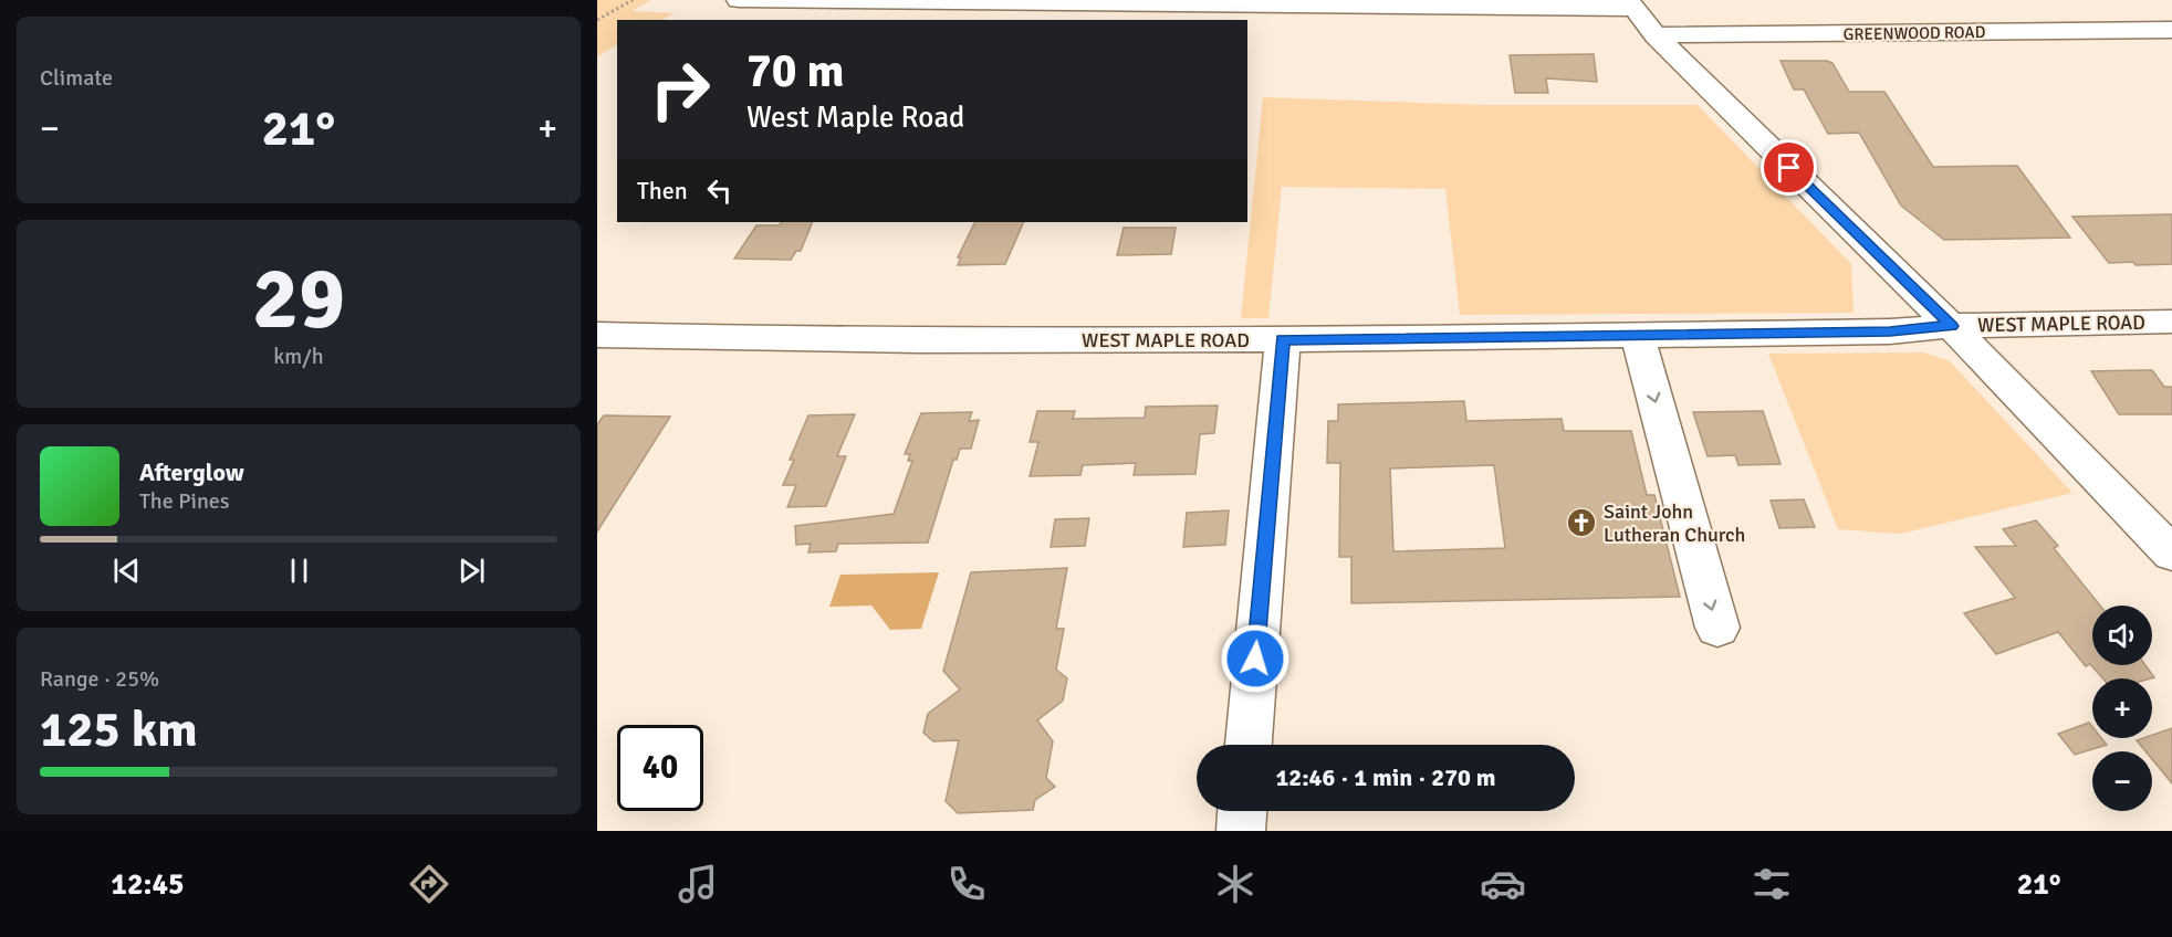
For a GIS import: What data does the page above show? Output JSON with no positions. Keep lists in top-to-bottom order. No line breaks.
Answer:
{"streets":{"street":["GREENWOOD ROAD","WEST MAPLE ROAD"]},"places":{"church":["Saint John Lutheran Church"]},"page":{"tile":["Climate",["29","km/h"],["Range · 25%","125 km"]],"turn":["70 m","West Maple Road"],"heat":["−","21°","+"],"then":"Then","song":["Afterglow","The Pines"],"map_buttons":["+","−"],"limit":"40","trip":"12:46 · 1 min · 270 m","tabs":["12:45","21°"]}}
